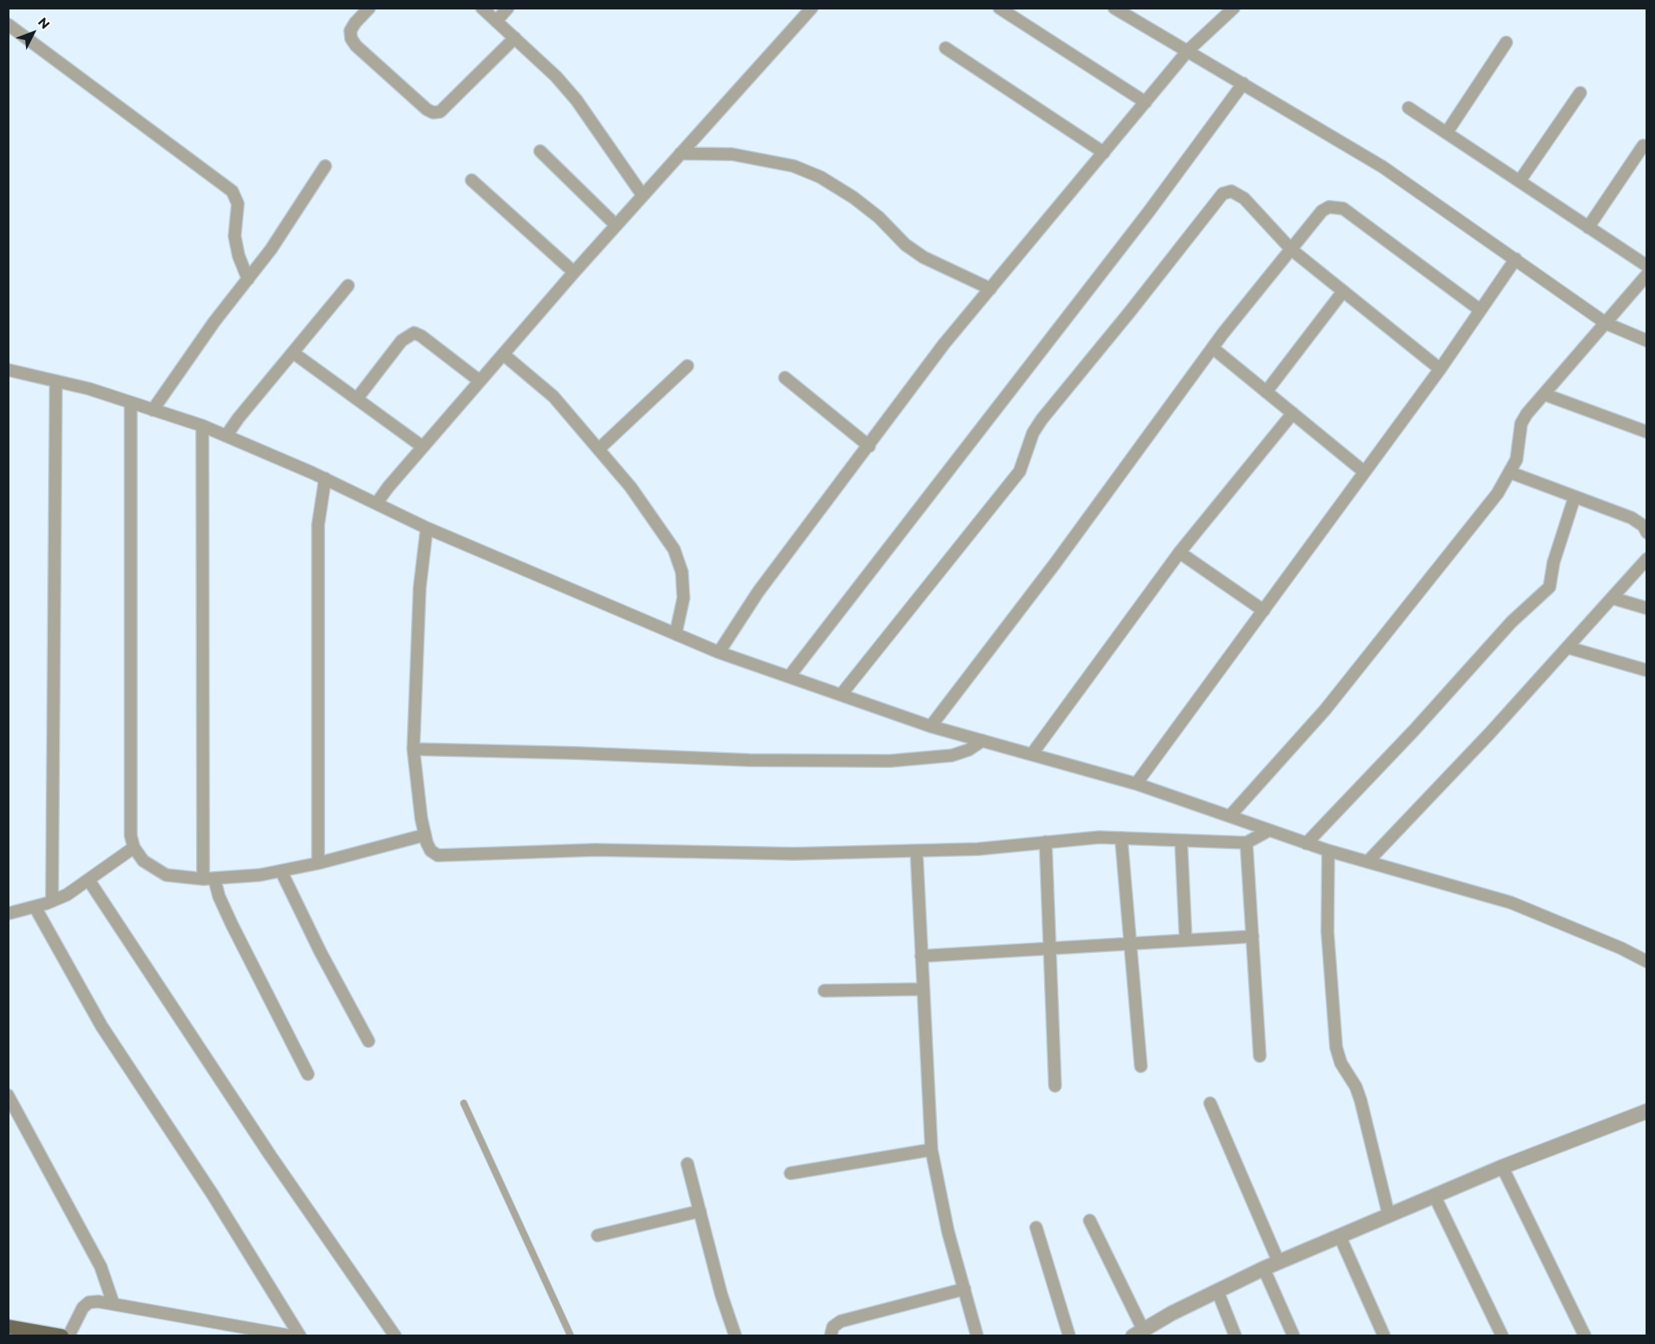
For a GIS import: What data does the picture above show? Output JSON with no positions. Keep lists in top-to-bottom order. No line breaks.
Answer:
{"north":"top right"}
